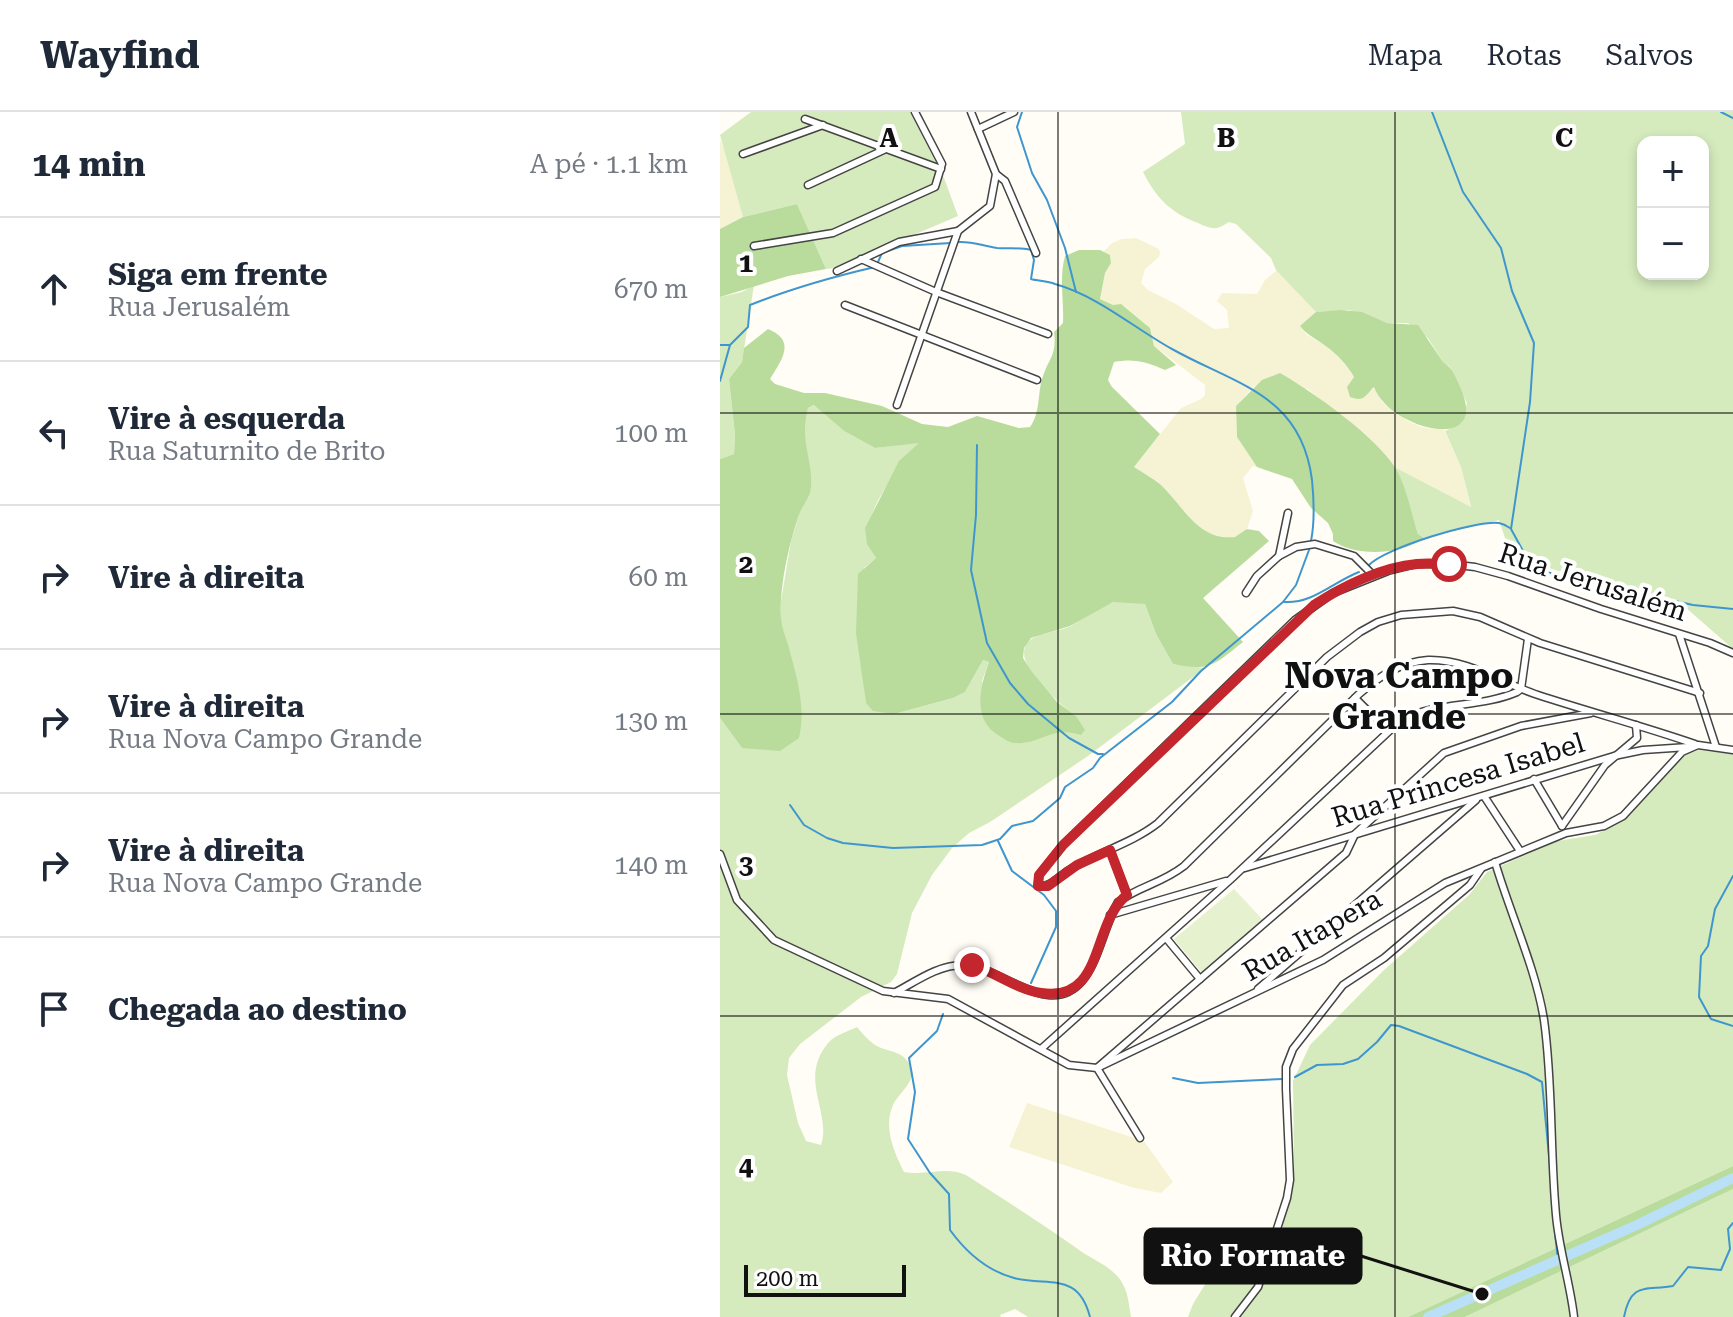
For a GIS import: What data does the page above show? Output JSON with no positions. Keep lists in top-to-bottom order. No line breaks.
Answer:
{"streets":{"street":["Rua Jerusalém","Rua Princesa Isabel","Rua Itapera"]},"crossings":[["Rua Princesa Isabel","Rua Itapera"]],"districts":["Nova Campo Grande"],"places":["Rio Formate"],"scale_bar":"200 m","page":{"header":"Wayfind","nav":["Mapa","Rotas","Salvos"],"heading":["14 min","A pé · 1.1 km"],"map_buttons":["+","−"],"list":[["Siga em frente","Rua Jerusalém","670 m"],["Vire à esquerda","Rua Saturnito de Brito","100 m"],["Vire à direita","60 m"],["Vire à direita","Rua Nova Campo Grande","130 m"],["Vire à direita","Rua Nova Campo Grande","140 m"],"Chegada ao destino"],"scale":"200 m"},"grid":{"columns":["A","B","C"],"rows":["1","2","3","4"]}}
